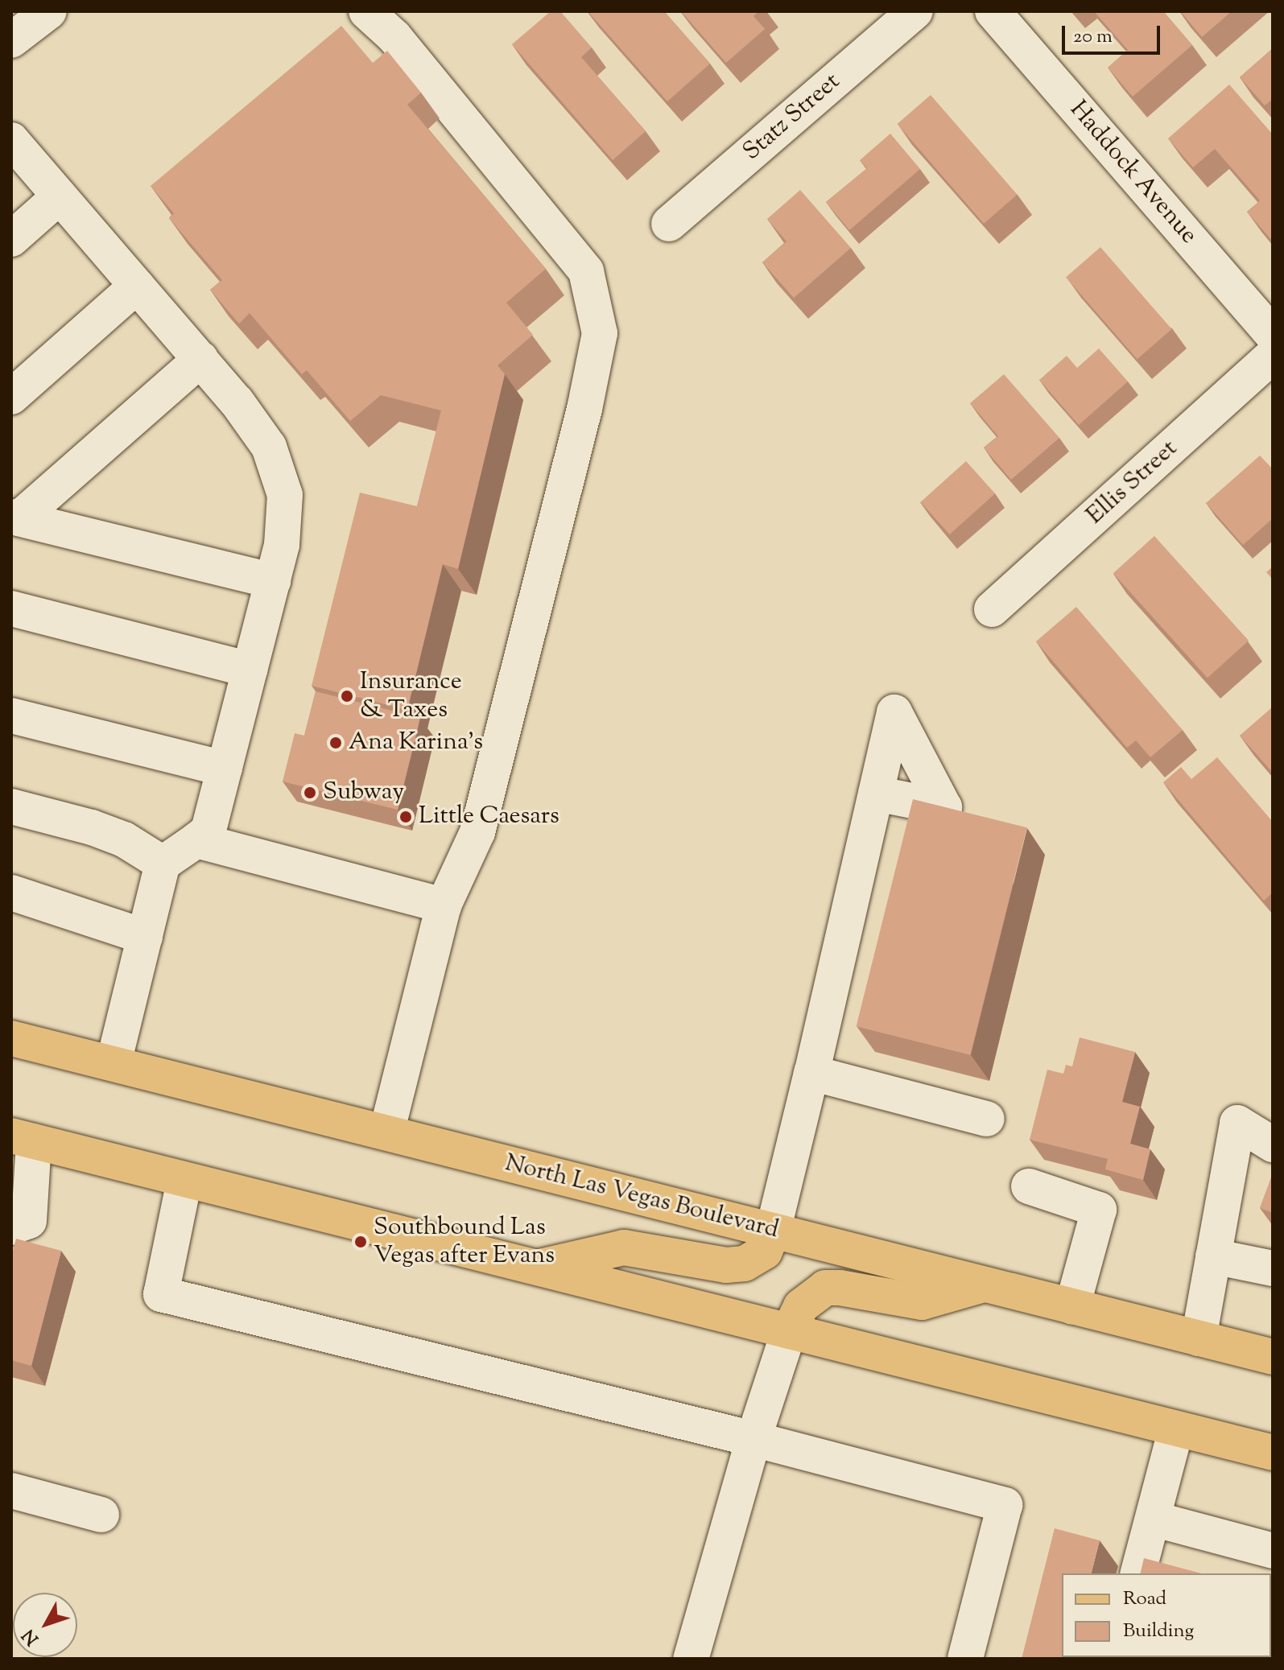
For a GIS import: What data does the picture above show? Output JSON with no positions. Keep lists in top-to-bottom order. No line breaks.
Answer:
{"streets":{"main road":["North Las Vegas Boulevard"],"street":["Statz Street","Haddock Avenue","Ellis Street"]},"places":["Insurance & Taxes","Ana Karina's","Subway","Little Caesars","Southbound Las Vegas after Evans"],"legend":["Road","Building"],"scale_bar":"20 m","north":"bottom left"}
